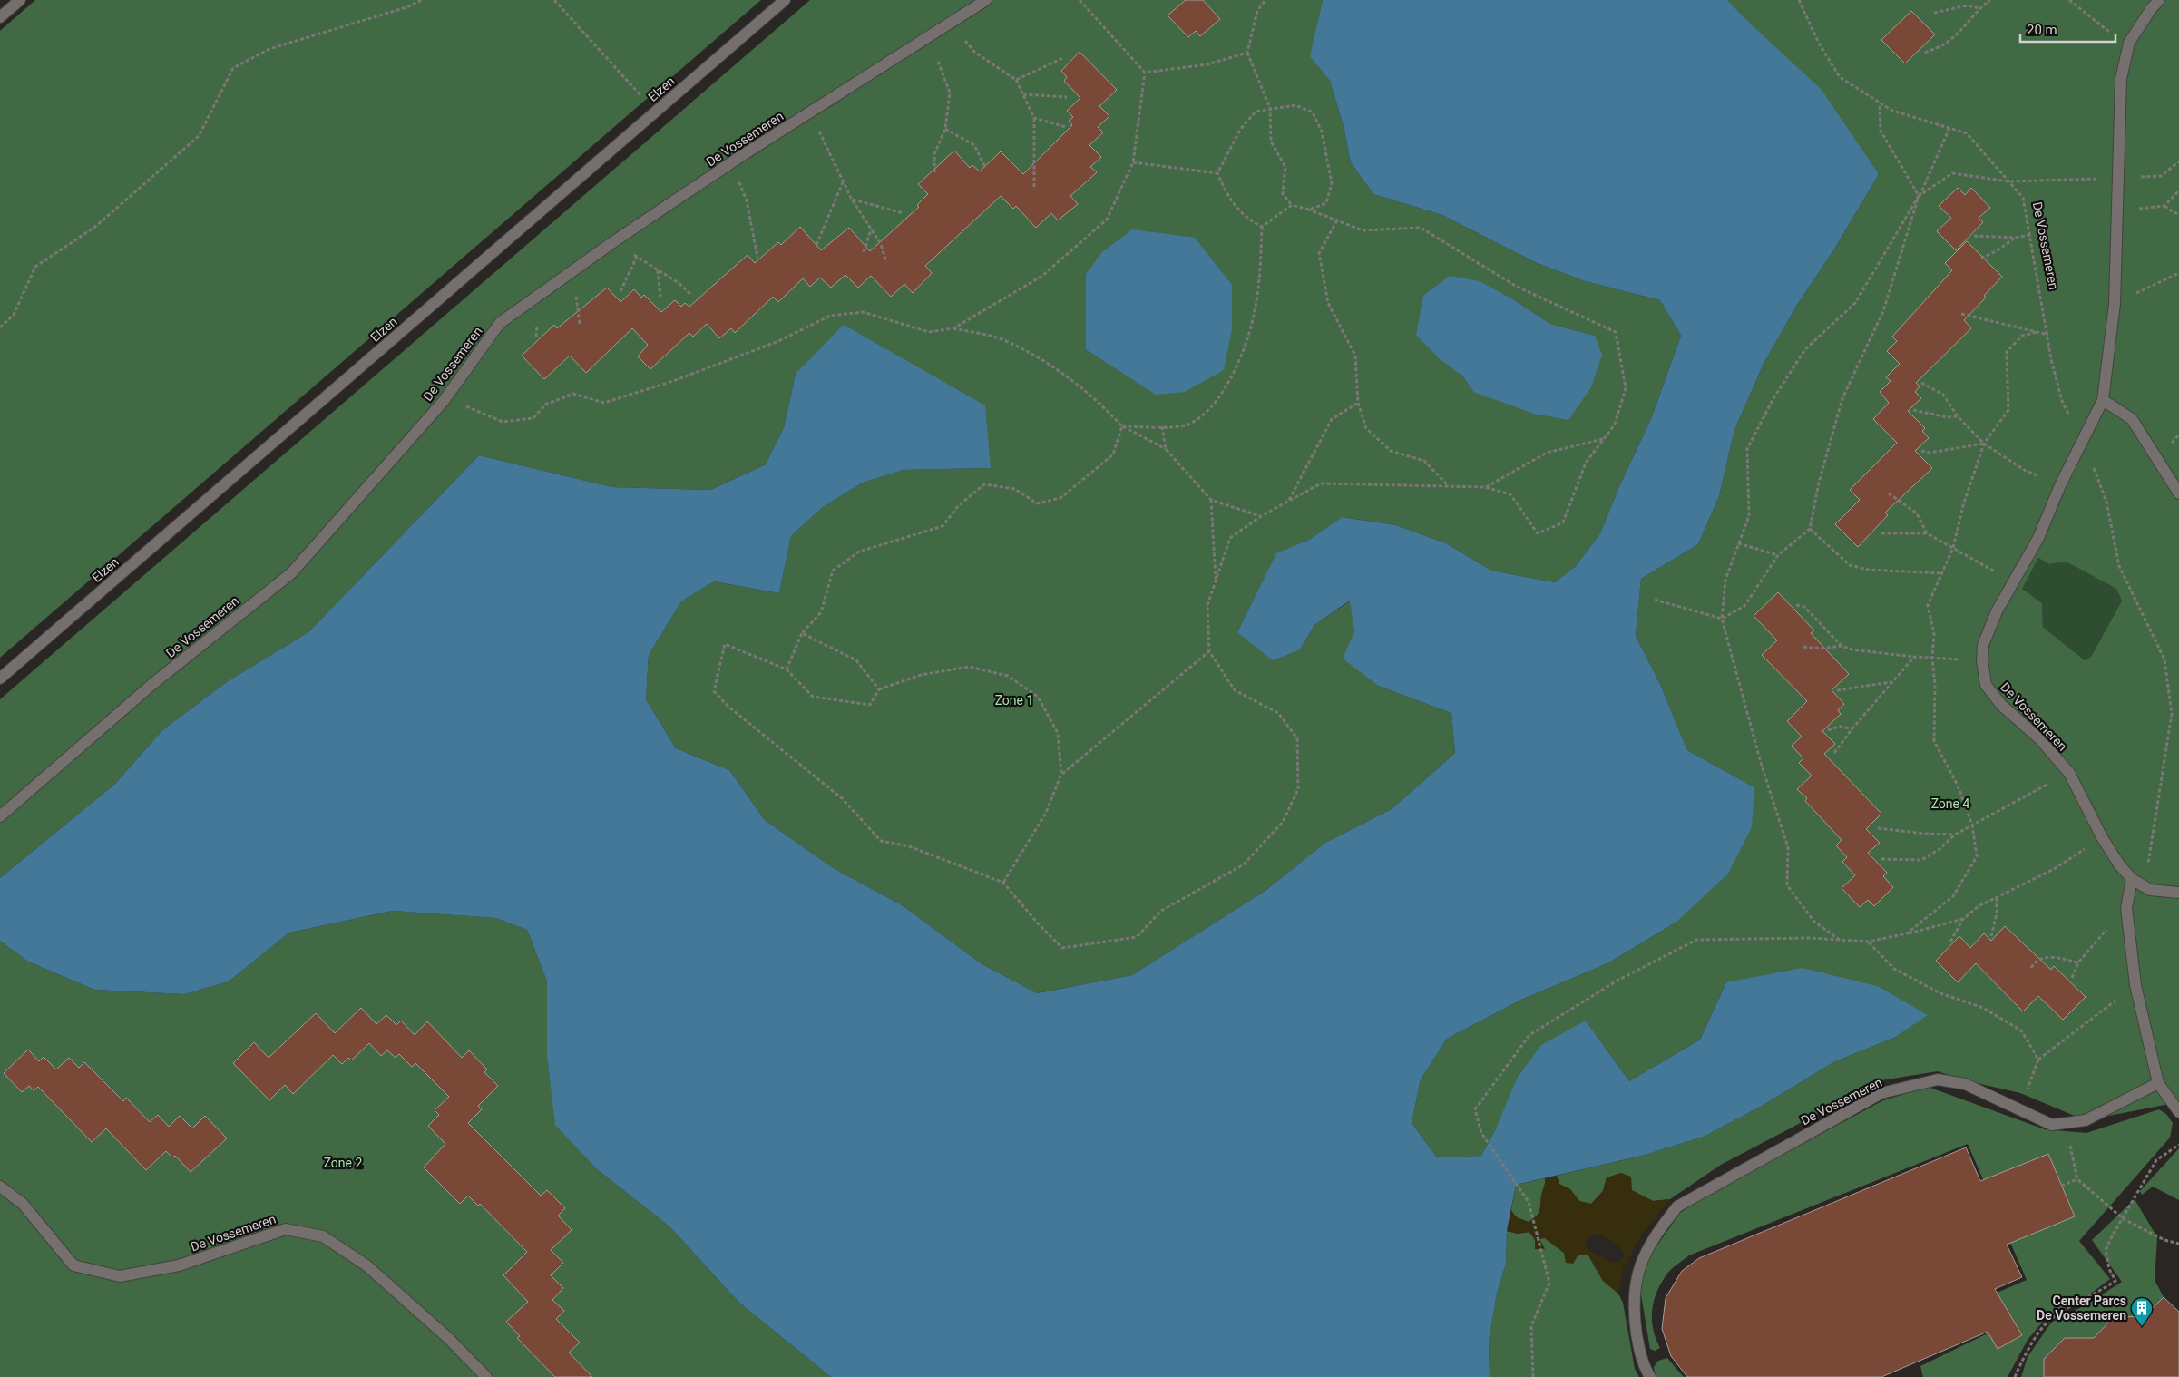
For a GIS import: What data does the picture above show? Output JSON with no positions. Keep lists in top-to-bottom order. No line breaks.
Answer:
{"streets":{"street":["Elzen","De Vossemeren"]},"parks":["Zone 1","Zone 4","Zone 2"],"places":{"building":["Center Parcs De Vossemeren"]},"scale_bar":"20 m"}
